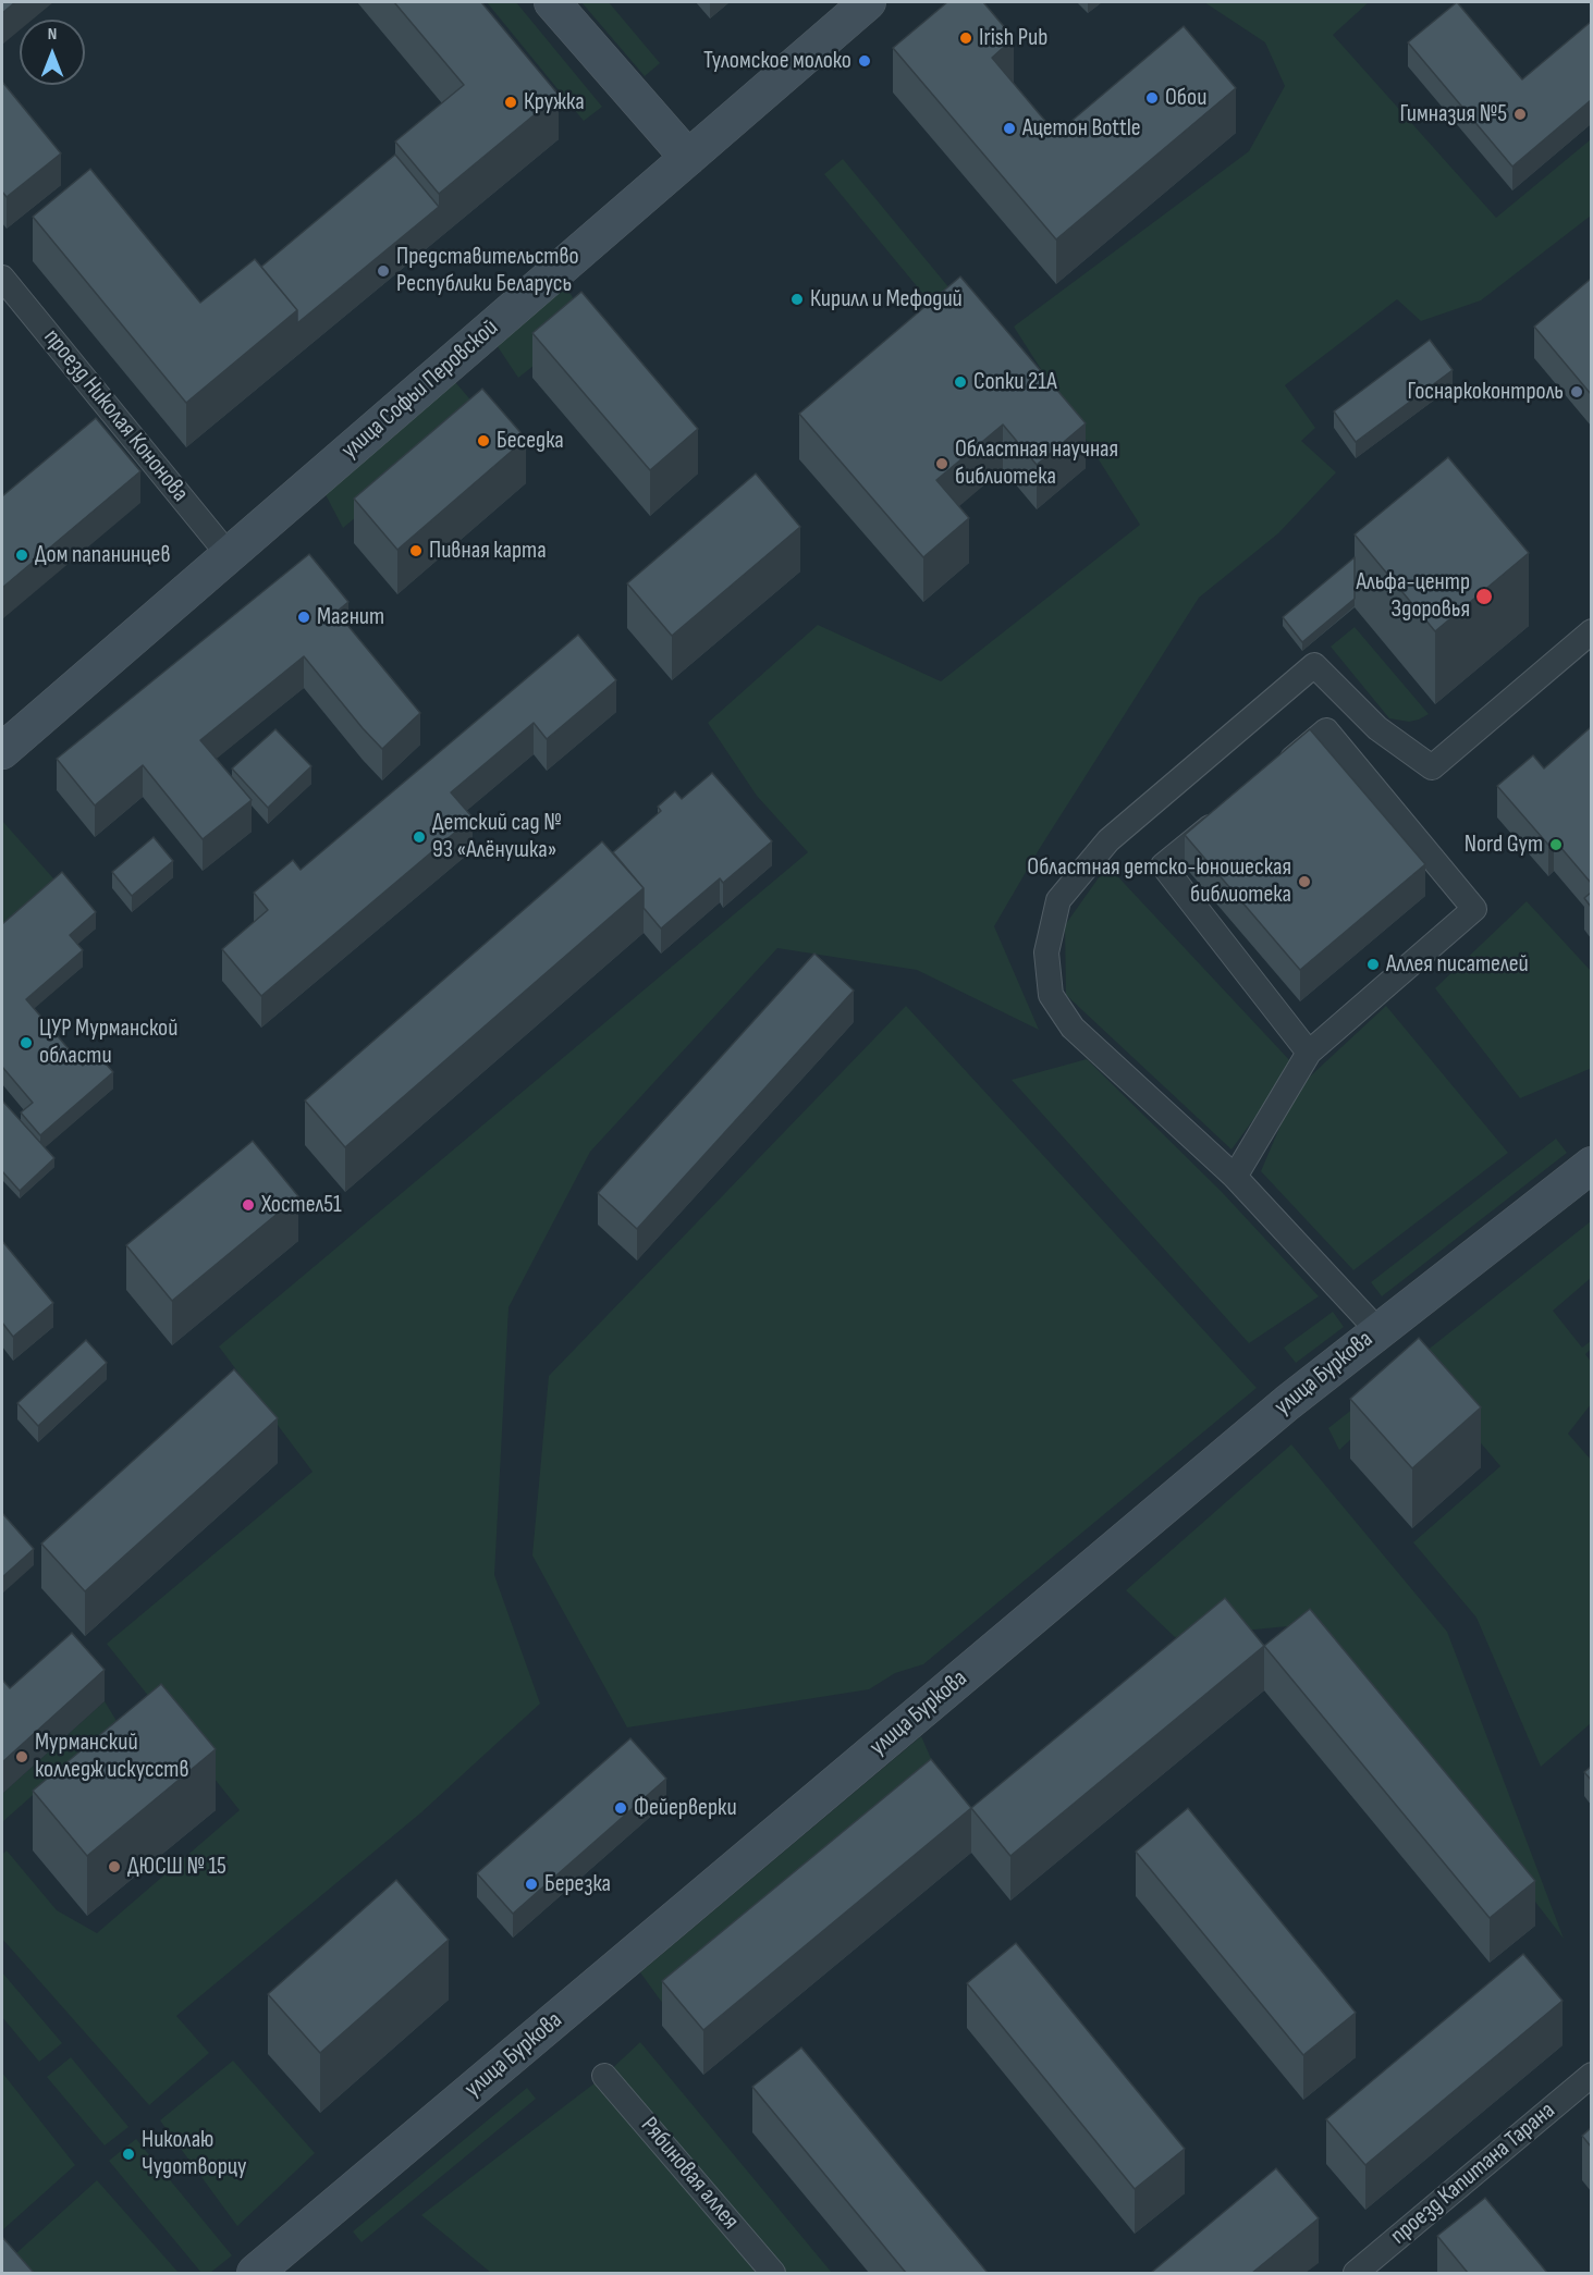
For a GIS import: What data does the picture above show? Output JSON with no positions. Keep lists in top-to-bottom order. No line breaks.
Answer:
{"streets":{"street":["улица Софьи Перовской","проезд Николая Кононова","улица Буркова","Рябиновая аллея","проезд Капитана Тарана"]},"crossings":[["улица Софьи Перовской","проезд Николая Кононова"]],"places":["Irish Pub","Туломское молоко","Обои","Кружка","Гимназия №5","Ацетон Bottle","Представительство Республики Беларусь","Кирилл и Мефодий","Сопки 21А","Госнаркоконтроль","Беседка","Областная научная библиотека","Пивная карта","Дом папанинцев","Альфа-центр Здоровья","Магнит","Детский сад № 93 «Алёнушка»","Nord Gym","Областная детско-юношеская библиотека","Аллея писателей","ЦУР Мурманской области","Хостел51","Мурманский колледж искусств","Фейерверки","ДЮСШ № 15","Березка","Николаю Чудотворцу"],"north":"top"}
